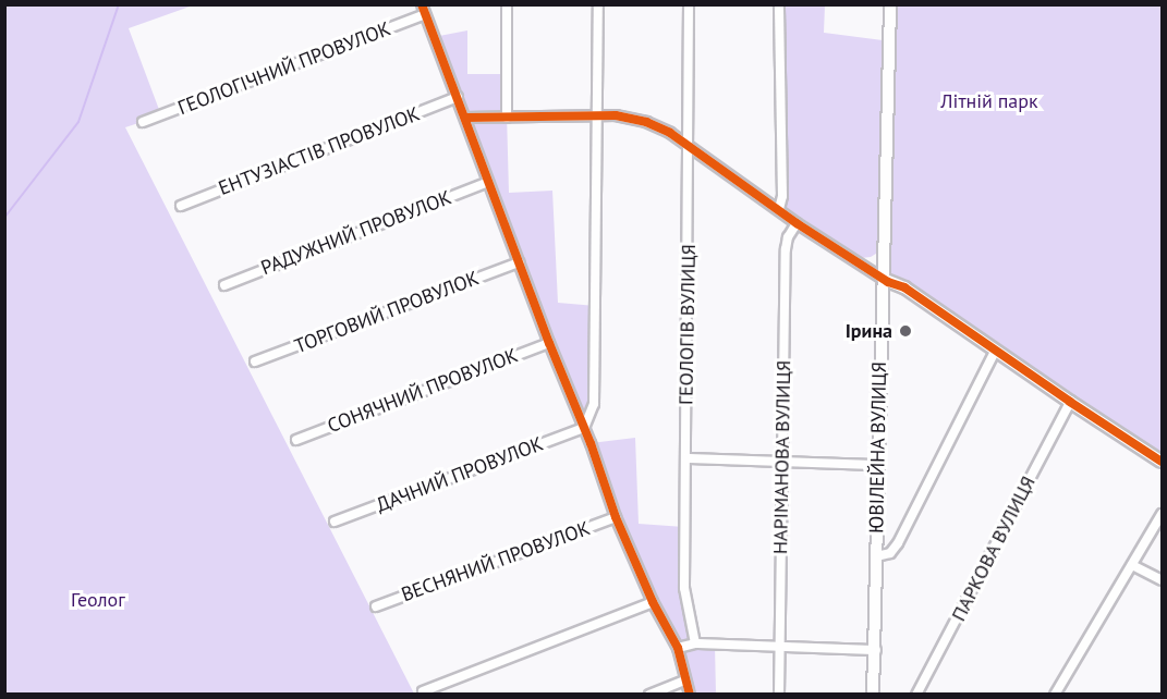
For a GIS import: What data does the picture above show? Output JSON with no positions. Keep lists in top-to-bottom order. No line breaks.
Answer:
{"streets":{"street":["ГЕОЛОГІЧНИЙ ПРОВУЛОК","ЕНТУЗІАСТІВ ПРОВУЛОК","РАДУЖНИЙ ПРОВУЛОК","ТОРГОВИЙ ПРОВУЛОК","ГЕОЛОГІВ ВУЛИЦЯ","СОНЯЧНИЙ ПРОВУЛОК","ЮВІЛЕЙНА ВУЛИЦЯ","НАРІМАНОВА ВУЛИЦЯ","ДАЧНИЙ ПРОВУЛОК","ПАРКОВА ВУЛИЦЯ","ВЕСНЯНИЙ ПРОВУЛОК"]},"parks":["Літній парк","Геолог"],"places":["Ірина"]}
